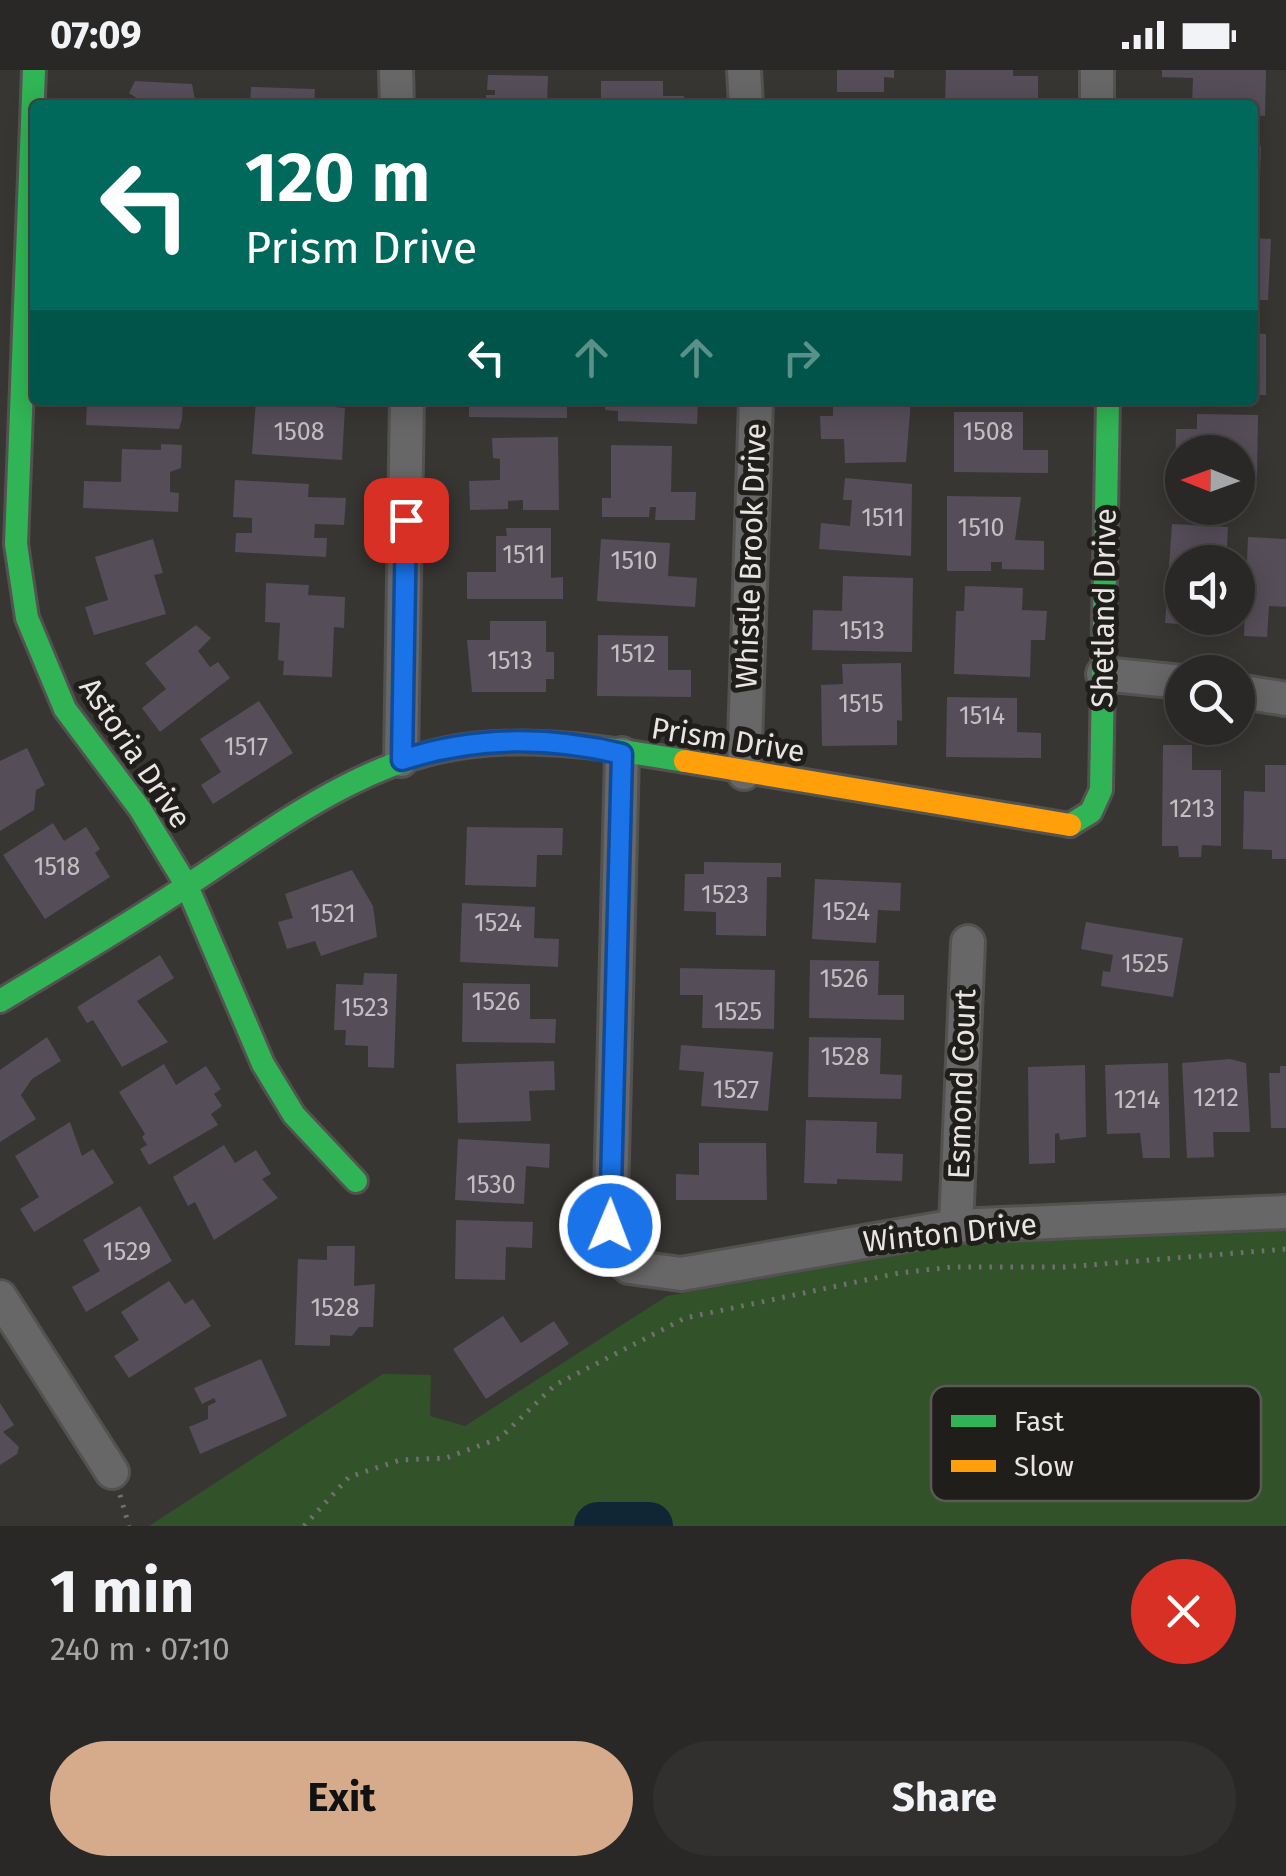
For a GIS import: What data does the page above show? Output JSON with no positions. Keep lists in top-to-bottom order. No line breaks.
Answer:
{"streets":{"street":["Whistle Brook Drive","Shetland Drive","Prism Drive","Astoria Drive","Esmond Court","Winton Drive"]},"crossings":[["Whistle Brook Drive","Prism Drive"],["Shetland Drive","Prism Drive"],["Prism Drive","Astoria Drive"],["Prism Drive","Winton Drive"],["Esmond Court","Winton Drive"]],"house_numbers":["1508","1508","1511","1510","1511","1510","1513","1512","1513","1515","1514","1517","1213","1518","1523","1524","1521","1524","1525","1526","1526","1523","1525","1528","1527","1212","1214","1530","1529","1528"],"legend":["Fast","Slow"],"north":"left","page":{"status":"07:09","turn":["120 m","Prism Drive"],"heading":["1 min","240 m · 07:10"],"buttons":["Exit","Share"]}}
